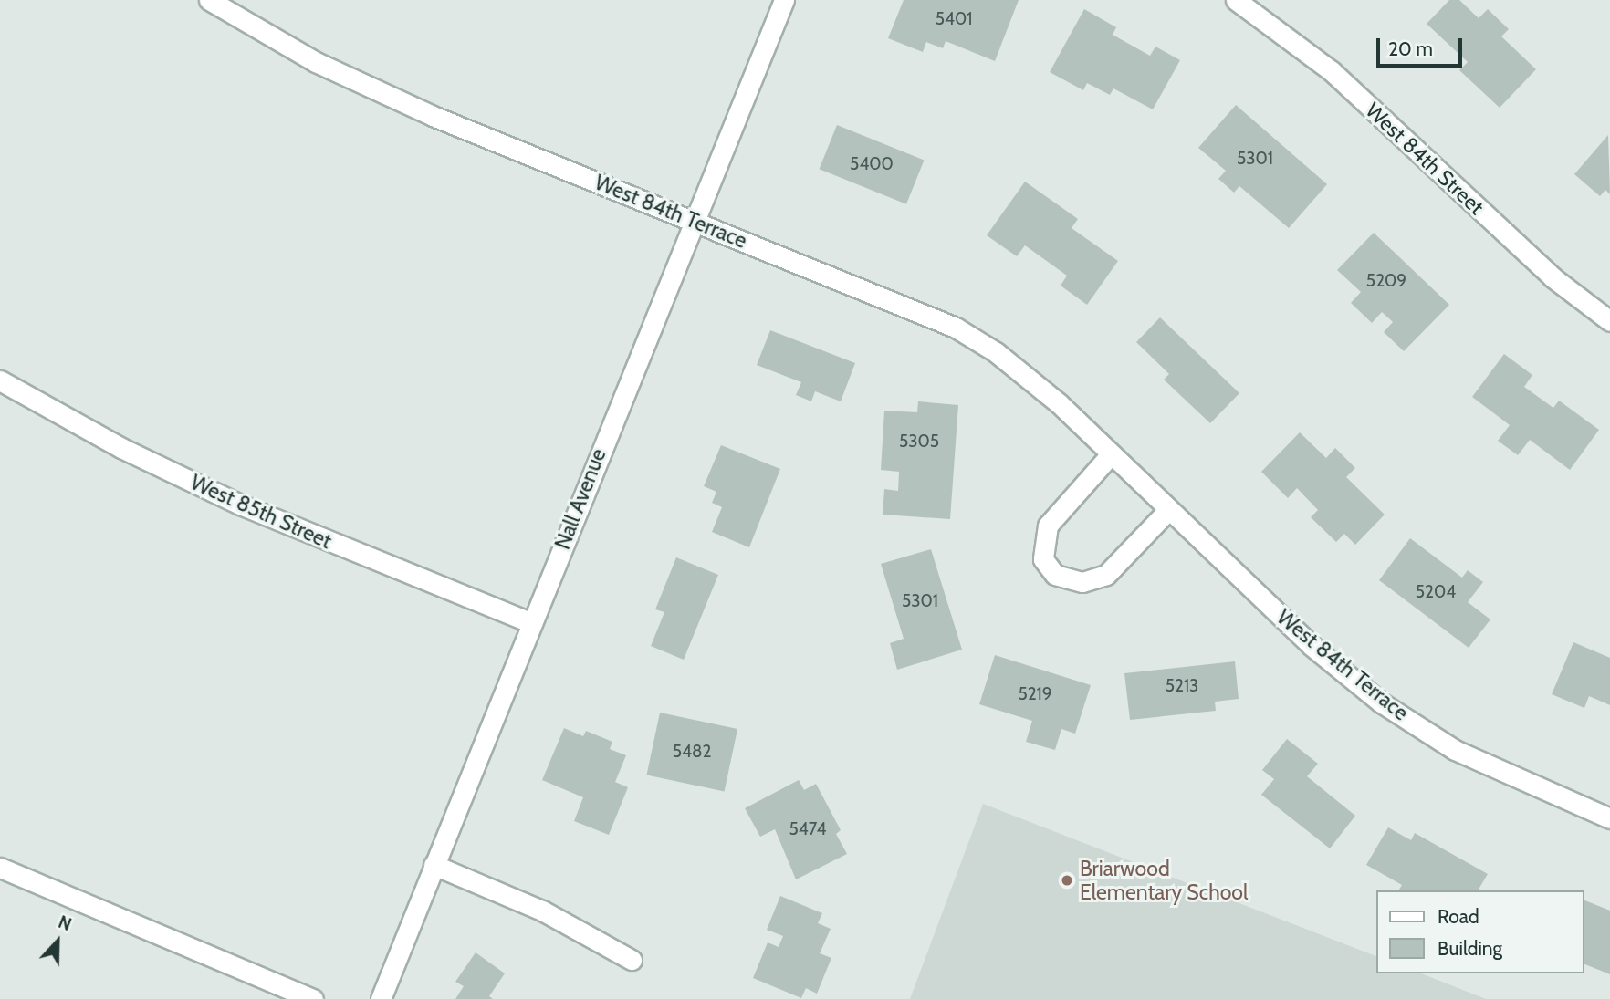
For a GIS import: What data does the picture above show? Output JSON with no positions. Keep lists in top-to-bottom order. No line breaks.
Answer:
{"streets":{"street":["West 84th Street","West 84th Terrace","Nall Avenue","West 85th Street"]},"crossings":[["West 84th Terrace","Nall Avenue"],["Nall Avenue","West 85th Street"]],"places":["Briarwood Elementary School"],"house_numbers":["5401","5301","5400","5209","5305","5204","5301","5213","5219","5482","5474"],"legend":["Road","Building"],"scale_bar":"20 m","north":"top"}
